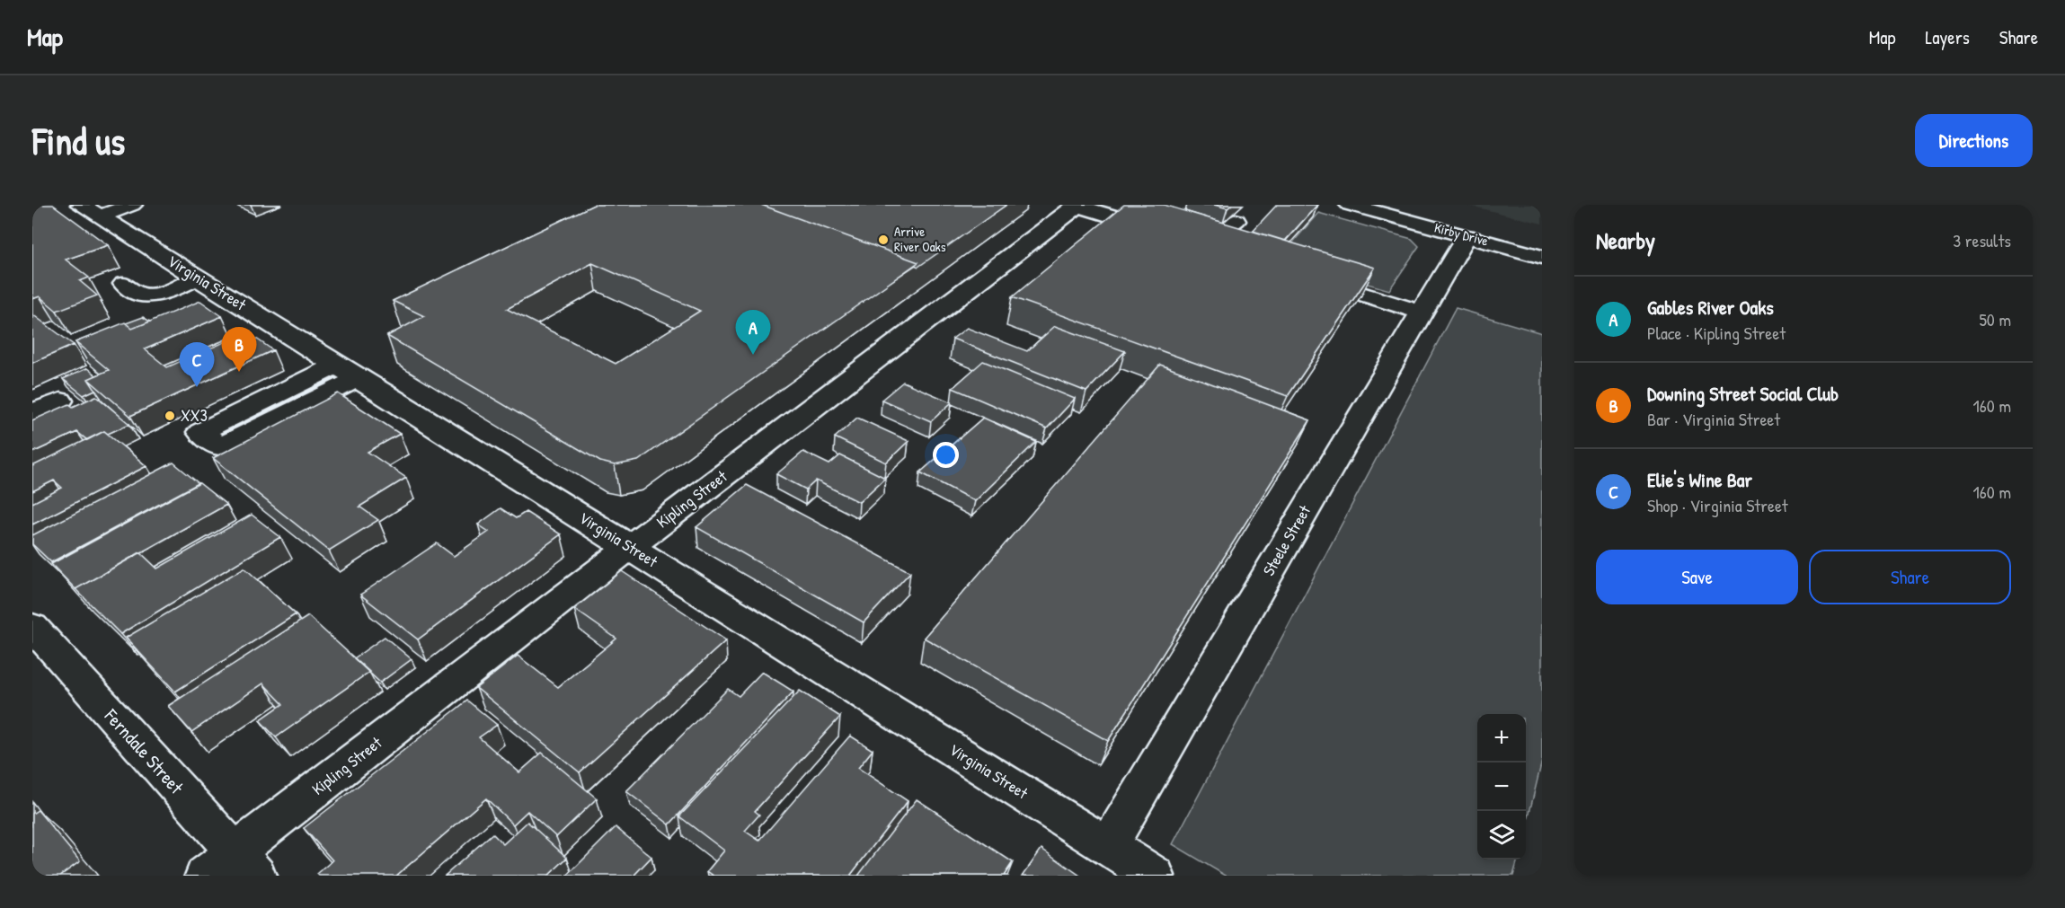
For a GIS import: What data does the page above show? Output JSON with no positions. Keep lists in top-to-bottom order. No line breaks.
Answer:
{"streets":{"street":["Kirby Drive","Virginia Street","Kipling Street","Steele Street","Ferndale Street"]},"crossings":[["Kirby Drive","Steele Street"],["Virginia Street","Kipling Street"],["Virginia Street","Steele Street"],["Kipling Street","Ferndale Street"]],"places":["Arrive River Oaks","XX3"],"page":{"header":"Map","nav":["Map","Layers","Share"],"buttons":["Directions",["Save","Share"]],"title":"Find us","heading":["Nearby","3 results"],"list":[{"mark":"A","name":"Gables River Oaks","note":"Place · Kipling Street","value":"50 m"},{"mark":"B","name":"Downing Street Social Club","note":"Bar · Virginia Street","value":"160 m"},{"mark":"C","name":"Elie's Wine Bar","note":"Shop · Virginia Street","value":"160 m"}],"pins":["A","B","C"],"map_buttons":["+","−"]}}
